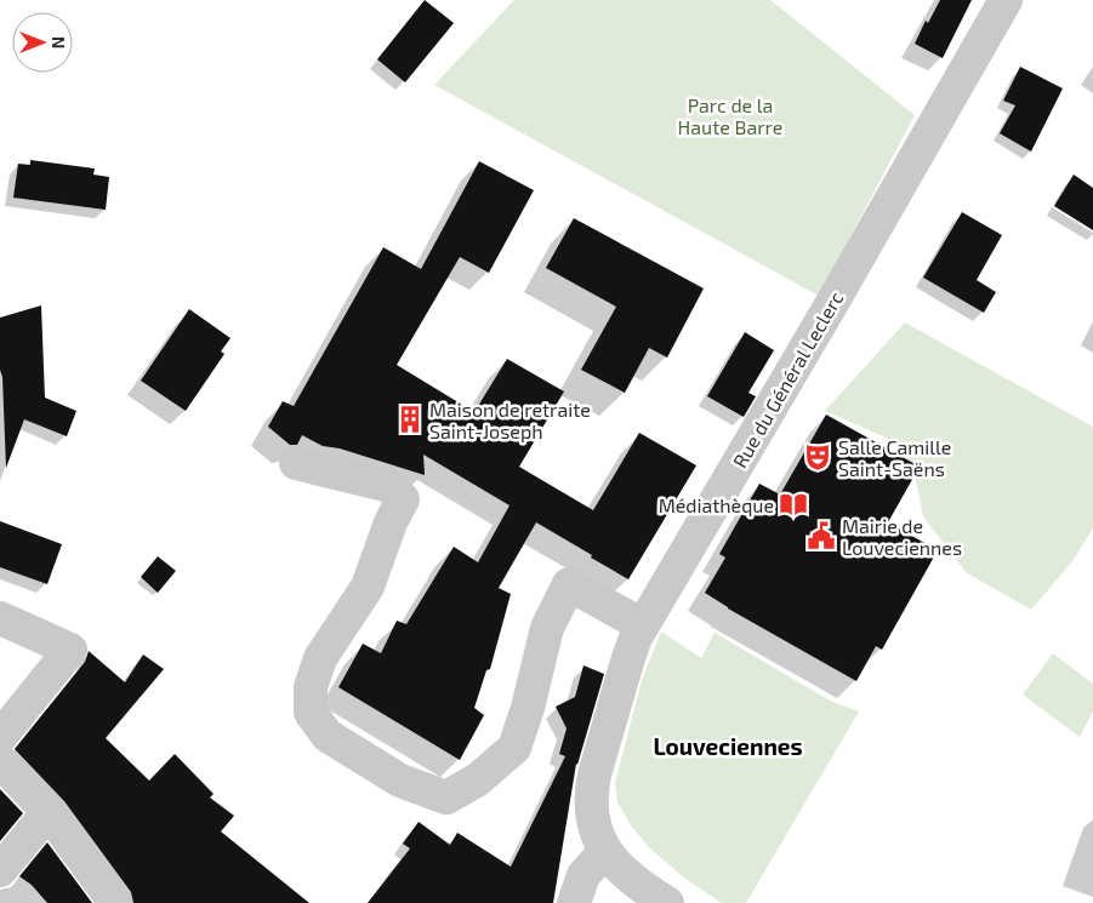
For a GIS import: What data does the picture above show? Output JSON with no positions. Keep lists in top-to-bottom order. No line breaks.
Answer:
{"streets":{"street":["Rue du Général Leclerc"]},"districts":["Louveciennes"],"parks":["Parc de la Haute Barre"],"places":{"building":["Maison de retraite Saint-Joseph"],"theatre":["Salle Camille Saint-Saëns"],"library":["Médiathèque"],"public building":["Mairie de Louveciennes"]},"north":"right"}
